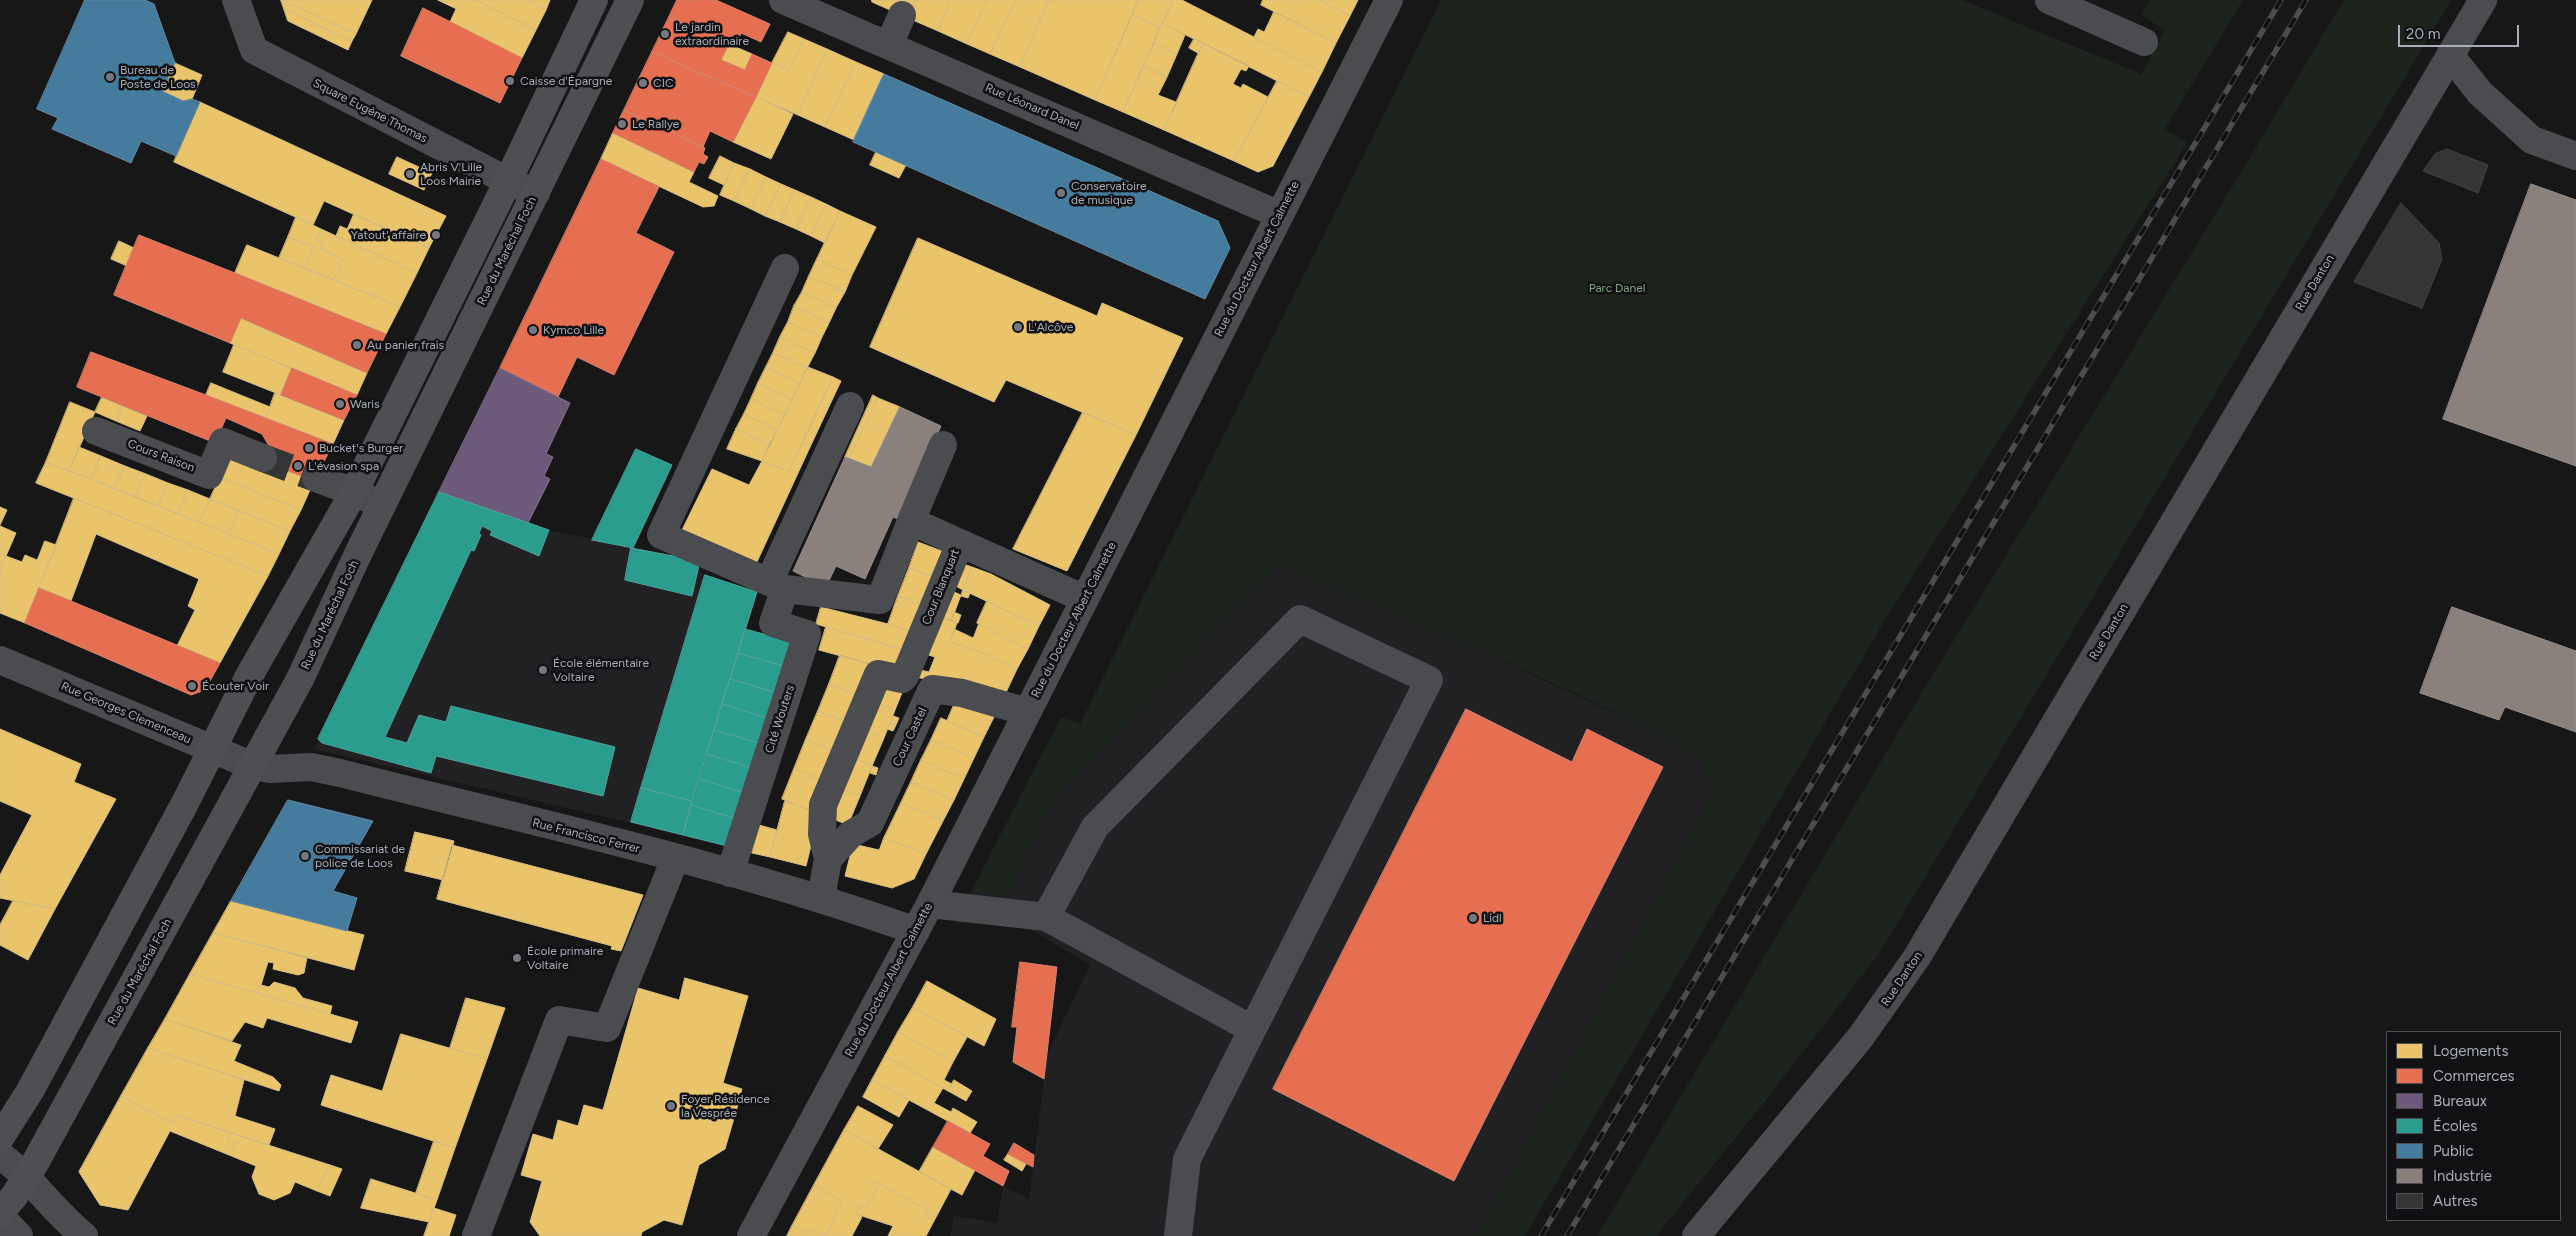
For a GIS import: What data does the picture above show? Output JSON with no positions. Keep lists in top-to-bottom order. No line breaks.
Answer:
{"streets":{"main road":["Rue du Maréchal Foch"],"street":["Rue Léonard Danel","Square Eugène Thomas","Rue du Docteur Albert Calmette","Rue Danton","Cours Raison","Cour Blanquart","Rue Georges Clemenceau","Cité Wouters","Cour Castel","Rue Francisco Ferrer"]},"crossings":[["Rue Léonard Danel","Rue du Docteur Albert Calmette"],["Square Eugène Thomas","Rue du Maréchal Foch"],["Rue du Maréchal Foch","Rue Georges Clemenceau"],["Rue du Maréchal Foch","Rue Francisco Ferrer"],["Rue du Docteur Albert Calmette","Cour Blanquart"],["Rue du Docteur Albert Calmette","Cour Castel"],["Rue du Docteur Albert Calmette","Rue Francisco Ferrer"],["Cour Blanquart","Cour Castel"],["Rue Georges Clemenceau","Rue Francisco Ferrer"],["Cité Wouters","Rue Francisco Ferrer"]],"parks":["Parc Danel"],"places":["Le jardin extraordinaire","Bureau de Poste de Loos","Caisse d'Épargne","CIC","Le Rallye","Abris V'Lille Loos Mairie","Conservatoire de musique","Yatout' affaire","L'Alcôve","Kymco Lille","Au panier frais","Waris","Bucket's Burger","L'évasion spa","École élémentaire Voltaire","Écouter Voir","Commissariat de police de Loos","Lidl","École primaire Voltaire","Foyer Résidence la Vesprée"],"legend":["Logements","Commerces","Bureaux","Écoles","Public","Industrie","Autres"],"scale_bar":"20 m"}
